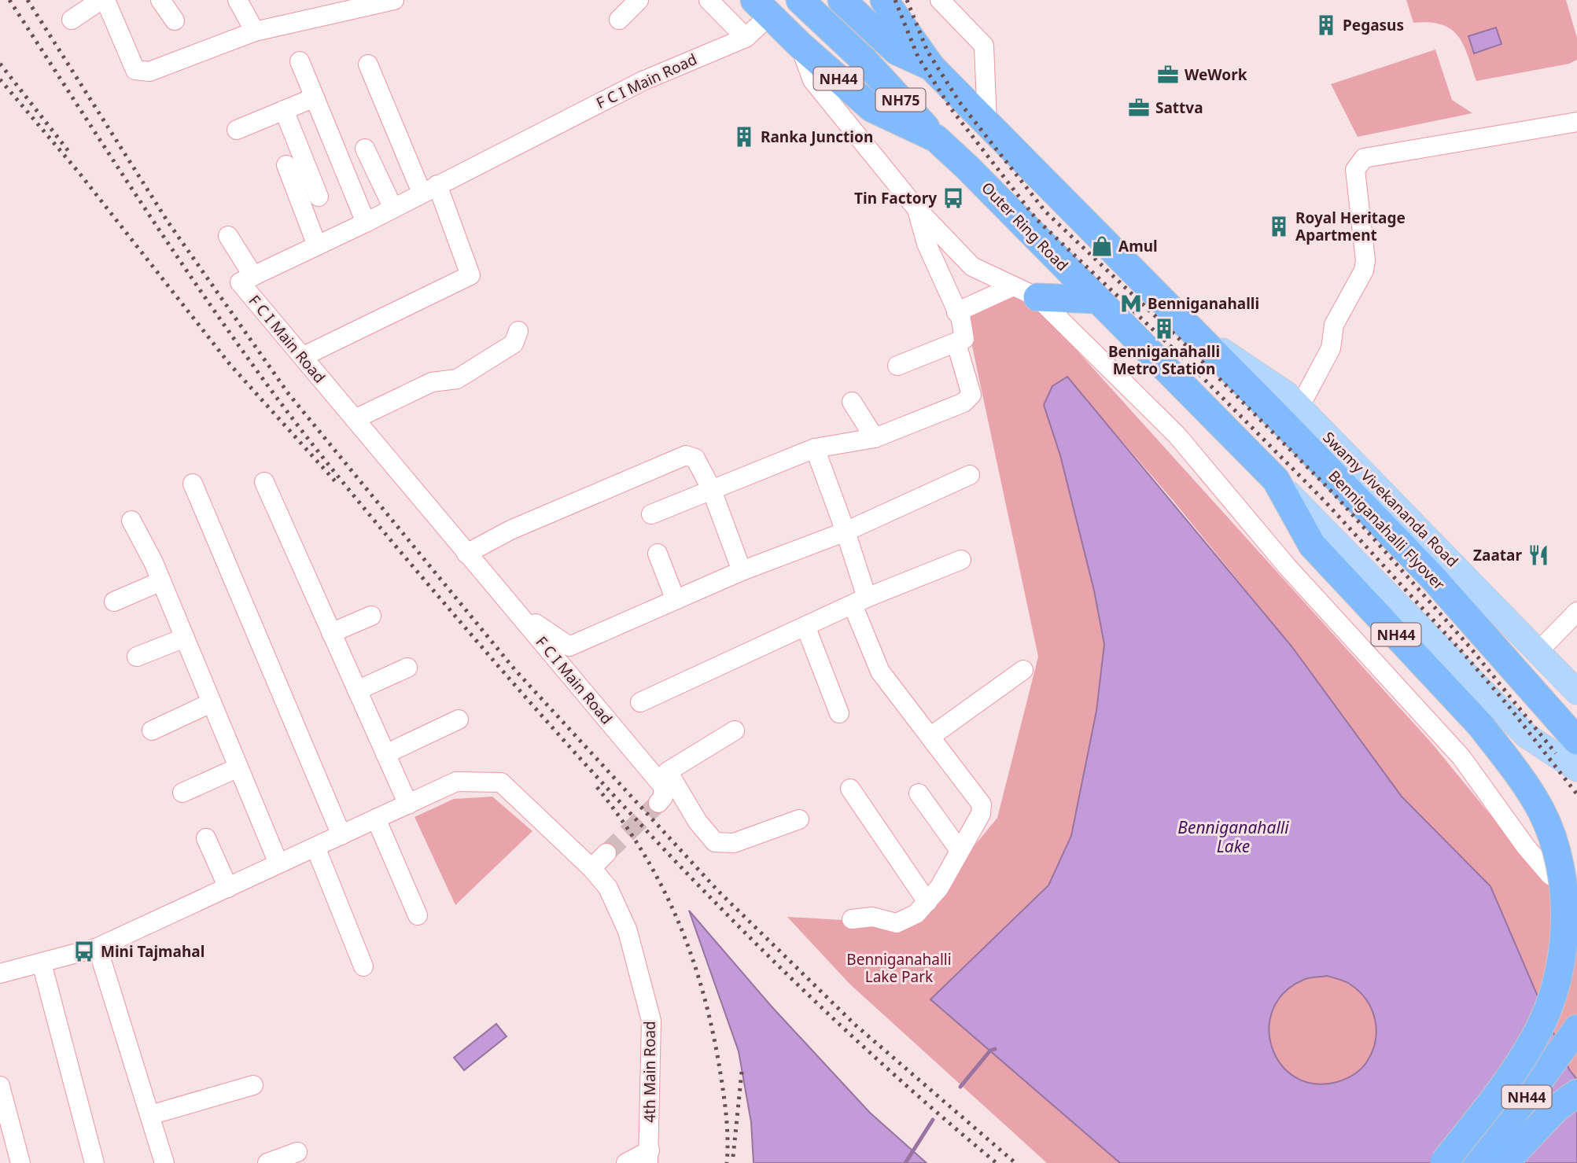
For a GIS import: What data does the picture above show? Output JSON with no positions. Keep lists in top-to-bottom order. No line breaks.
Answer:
{"streets":{"highway":["NH44","NH75","Outer Ring Road","Benniganahalli Flyover"],"main road":["Swamy Vivekananda Road"],"street":["F C I Main Road","4th Main Road"]},"crossings":[["NH44","Outer Ring Road"],["F C I Main Road","Outer Ring Road"],["NH75","Outer Ring Road"],["Swamy Vivekananda Road","Benniganahalli Flyover"]],"water":["Benniganahalli Lake"],"parks":["Benniganahalli Lake Park"],"places":{"building":["Pegasus","Ranka Junction","Royal Heritage Apartment","Benniganahalli Metro Station"],"office":["WeWork","Sattva"],"bus stop":["Tin Factory","Mini Tajmahal"],"shop":["Amul"],"metro station":["Benniganahalli"],"restaurant":["Zaatar"]}}
